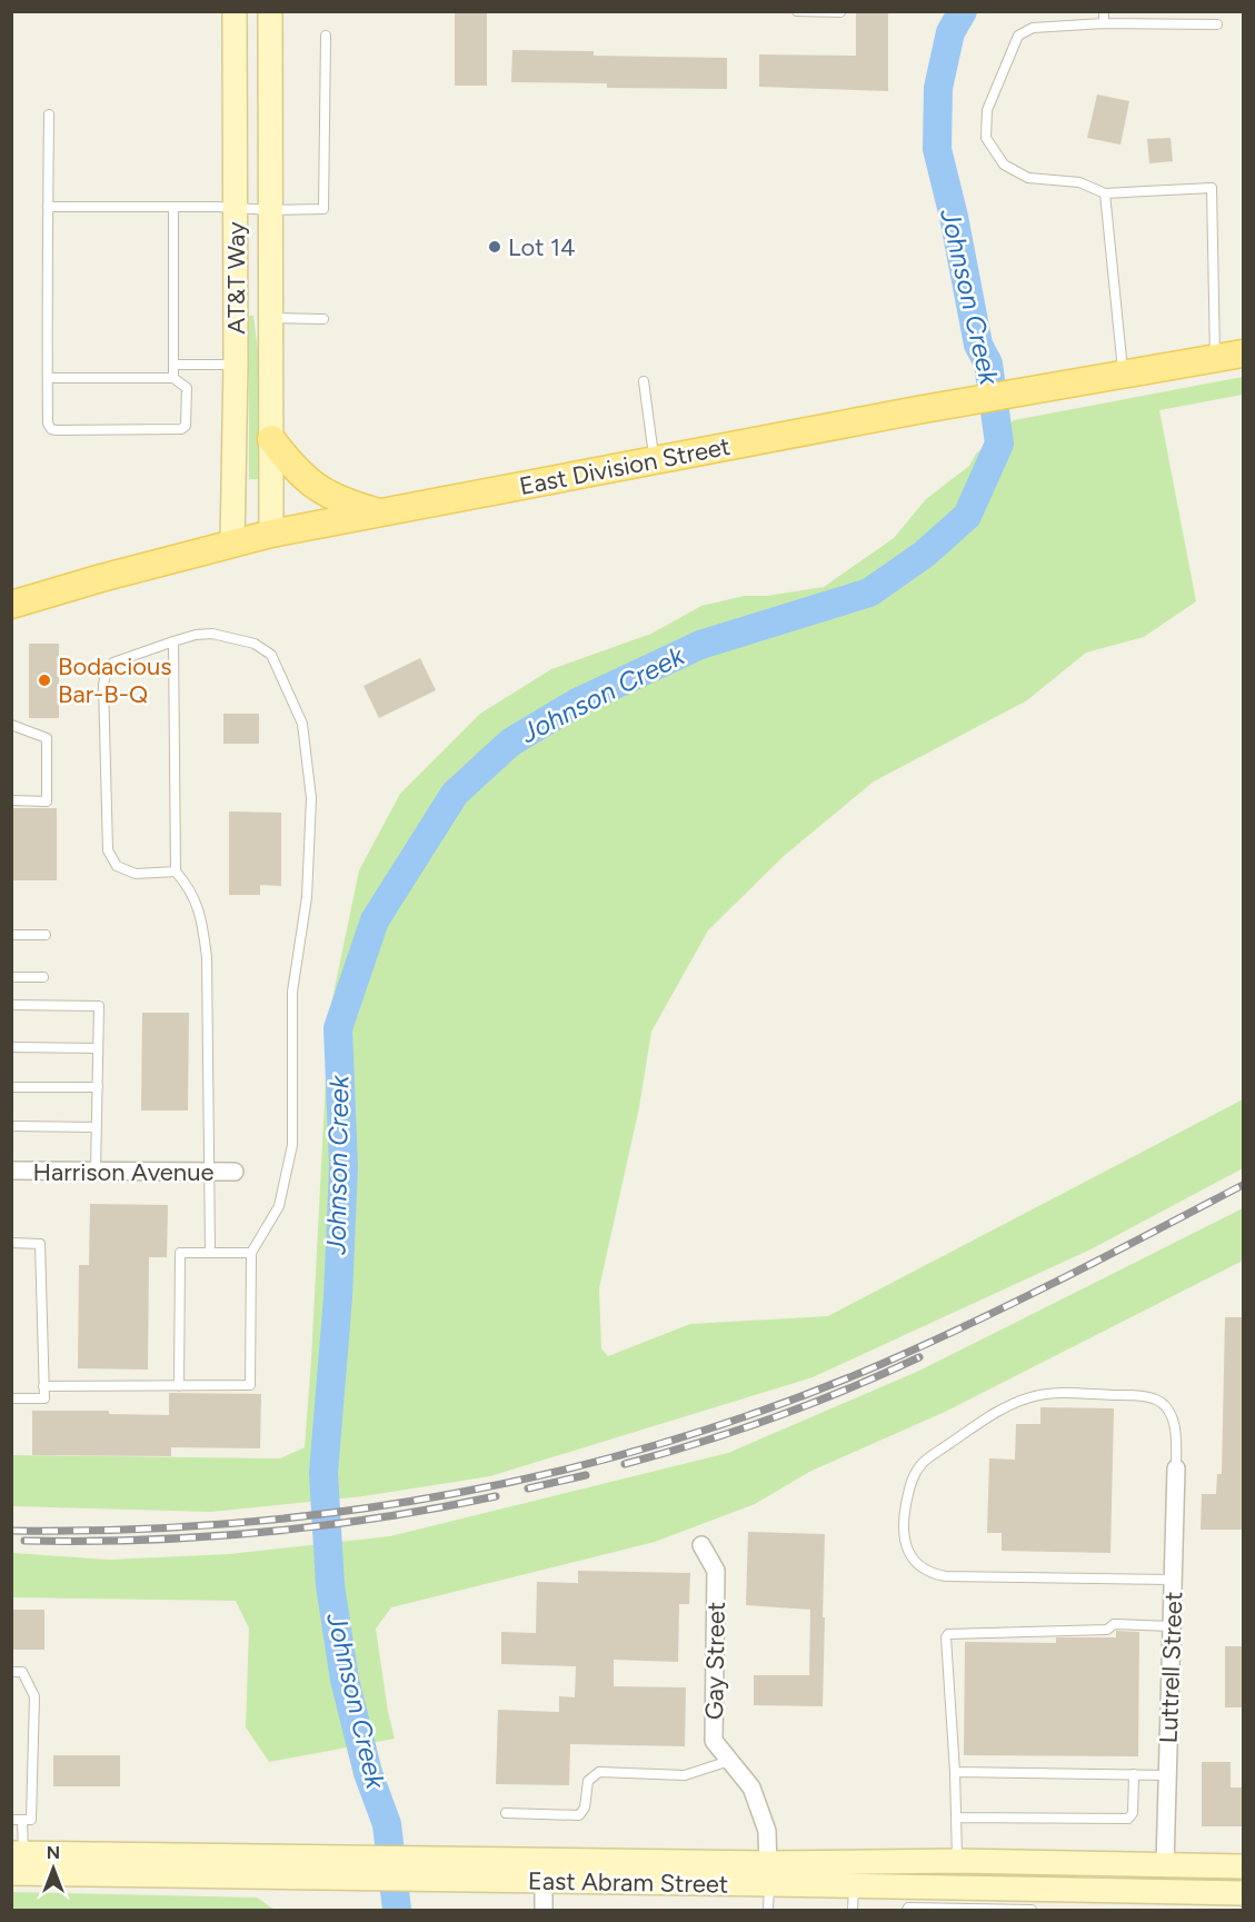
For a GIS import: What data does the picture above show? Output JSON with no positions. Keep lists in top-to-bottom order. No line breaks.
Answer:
{"streets":{"main road":["AT&T Way","East Division Street","East Abram Street"],"street":["Harrison Avenue","Gay Street","Luttrell Street"]},"crossings":[["AT&T Way","East Division Street"],["Gay Street","East Abram Street"],["Luttrell Street","East Abram Street"]],"water":["Johnson Creek"],"places":["Lot 14","Bodacious Bar-B-Q"],"north":"top"}
